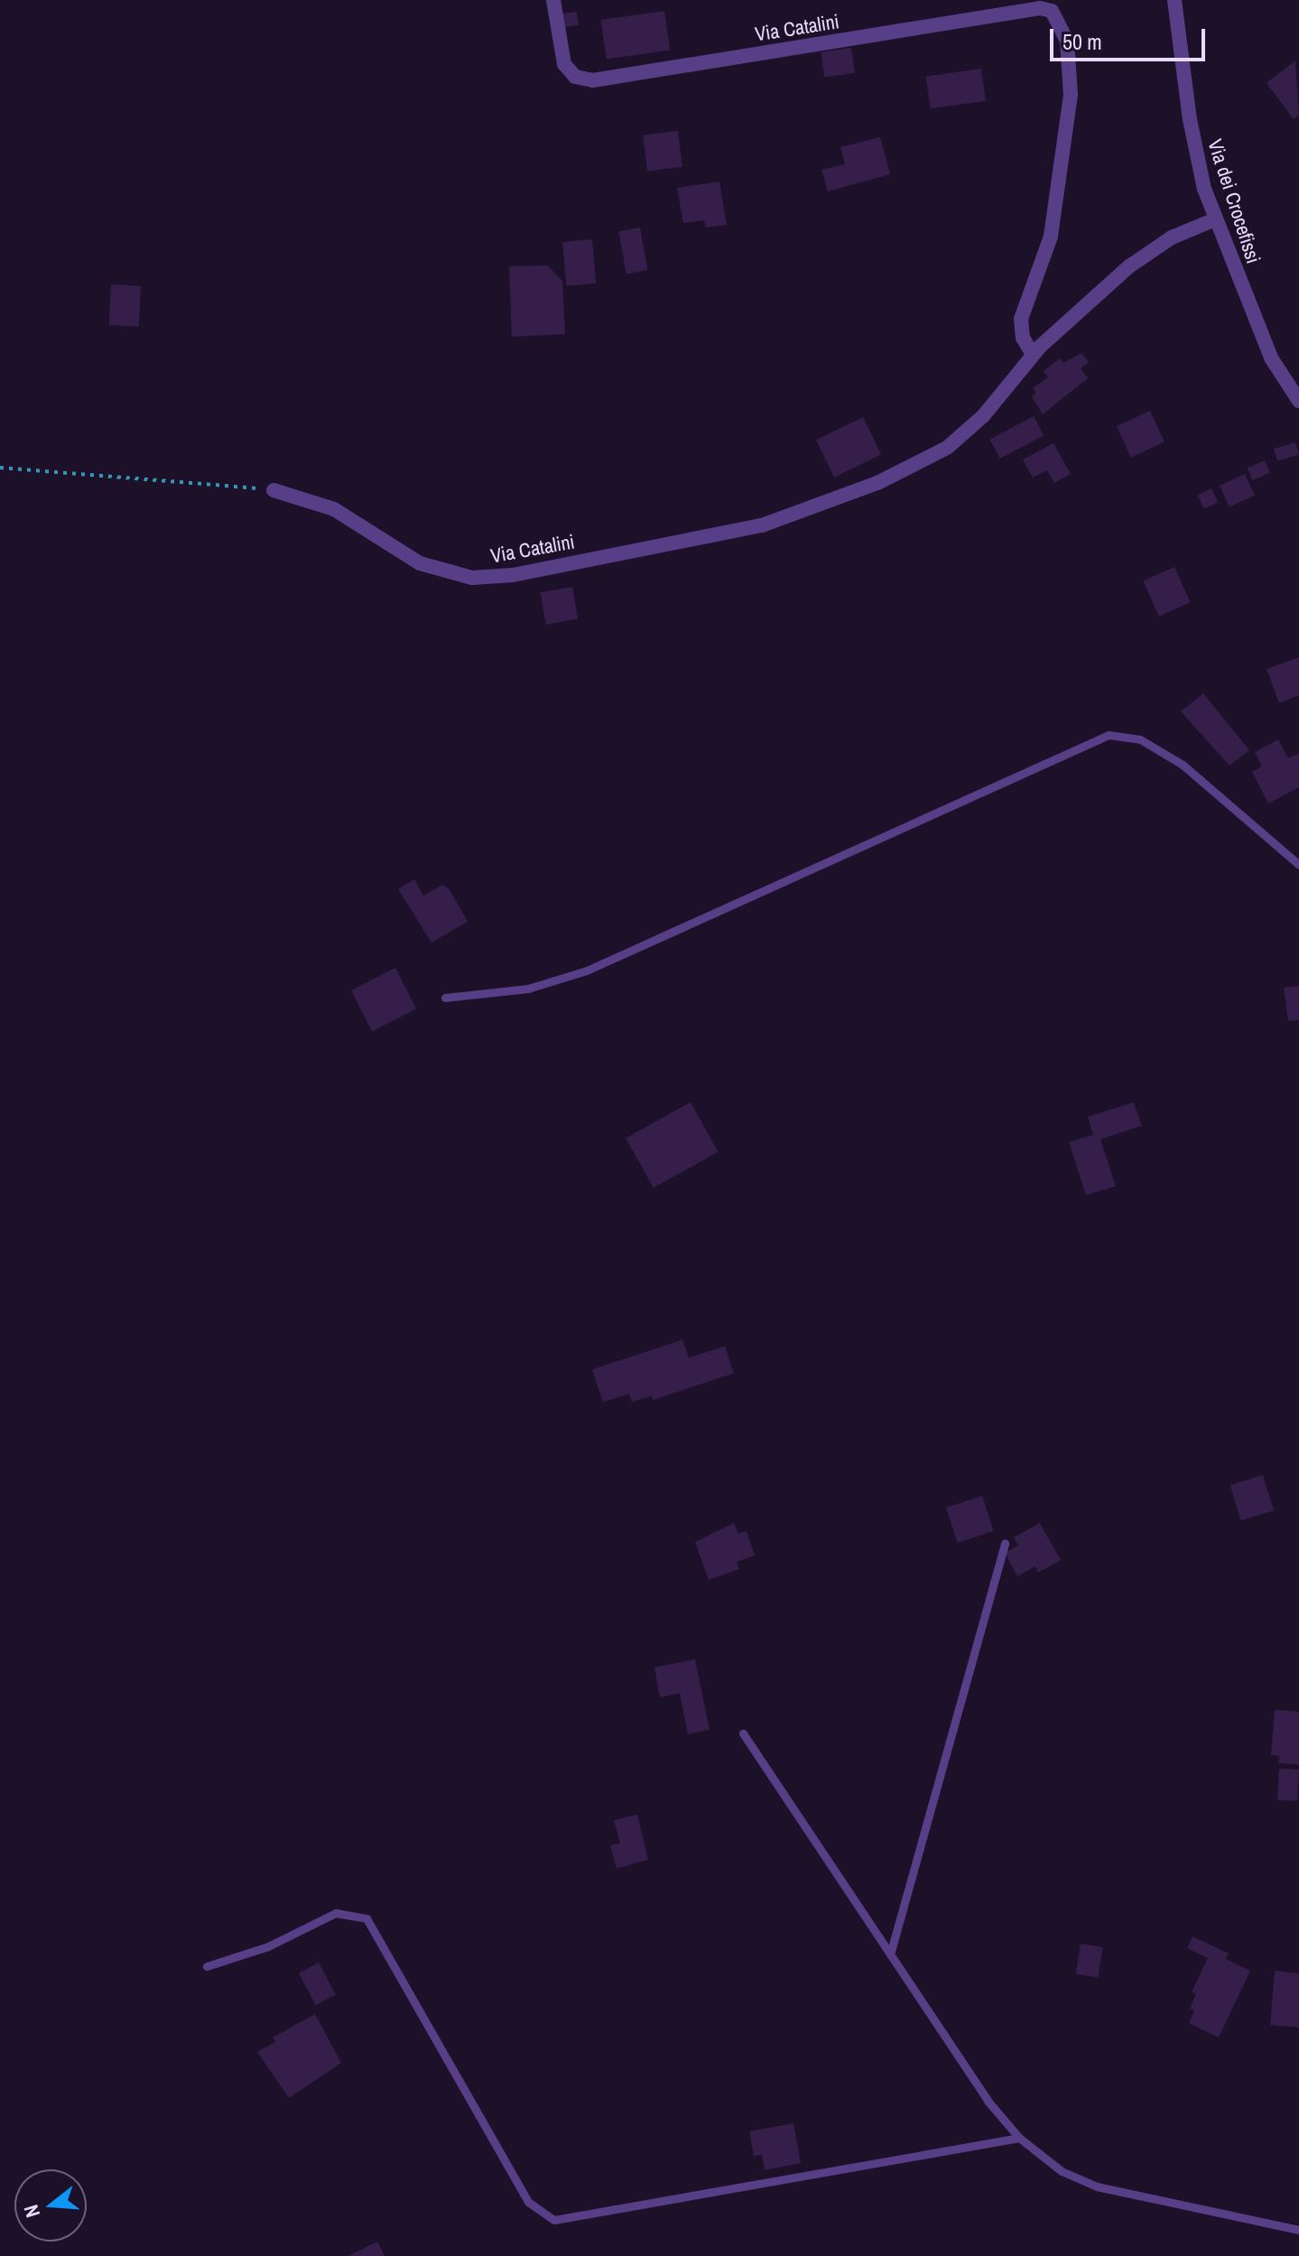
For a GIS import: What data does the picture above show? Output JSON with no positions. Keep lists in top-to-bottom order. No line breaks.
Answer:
{"streets":{"street":["Via Catalini","Via dei Crocefissi"]},"crossings":[["Via Catalini","Via dei Crocefissi"]],"scale_bar":"50 m","north":"left"}
